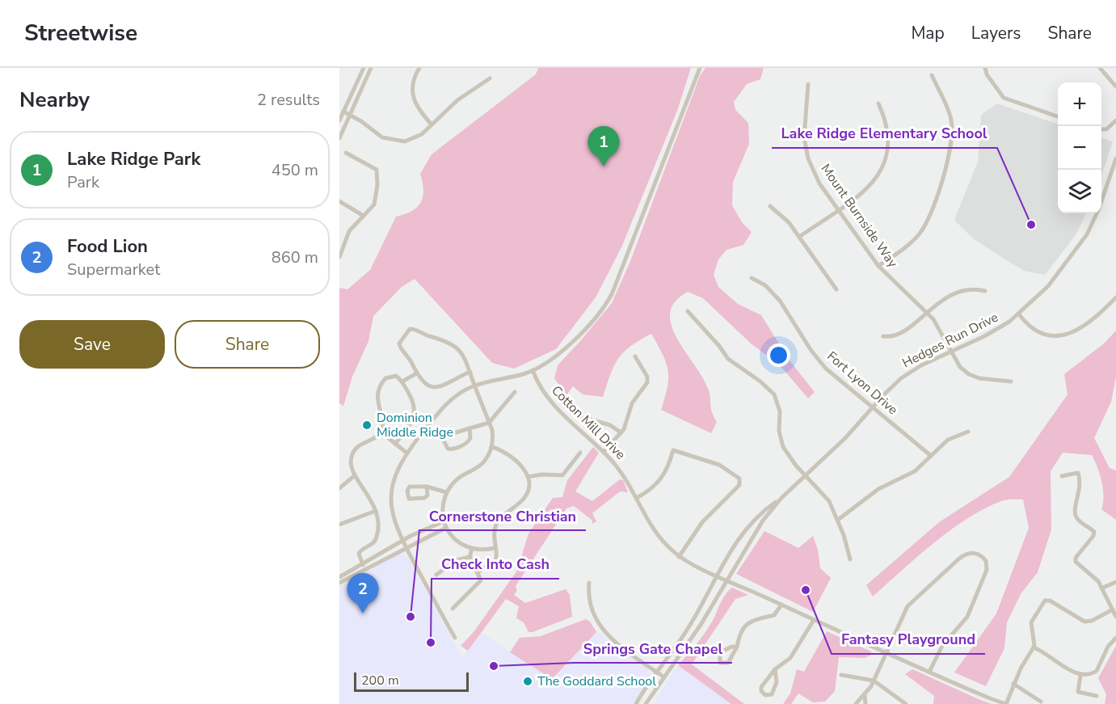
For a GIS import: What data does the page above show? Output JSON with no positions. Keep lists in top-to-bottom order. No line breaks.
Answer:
{"streets":{"street":["Mount Burnside Way","Hedges Run Drive","Fort Lyon Drive","Cotton Mill Drive"]},"crossings":[["Mount Burnside Way","Hedges Run Drive"],["Hedges Run Drive","Fort Lyon Drive"],["Hedges Run Drive","Cotton Mill Drive"]],"places":["Lake Ridge Elementary School","Dominion Middle Ridge","Fantasy Playground","Cornerstone Christian","Check Into Cash","Springs Gate Chapel","The Goddard School"],"scale_bar":"200 m","page":{"header":"Streetwise","nav":["Map","Layers","Share"],"heading":["Nearby","2 results"],"map_buttons":["+","−"],"pins":["1","2"],"list":[{"mark":"1","name":"Lake Ridge Park","note":"Park","value":"450 m"},{"mark":"2","name":"Food Lion","note":"Supermarket","value":"860 m"}],"buttons":["Save","Share"],"scale":"200 m"}}
